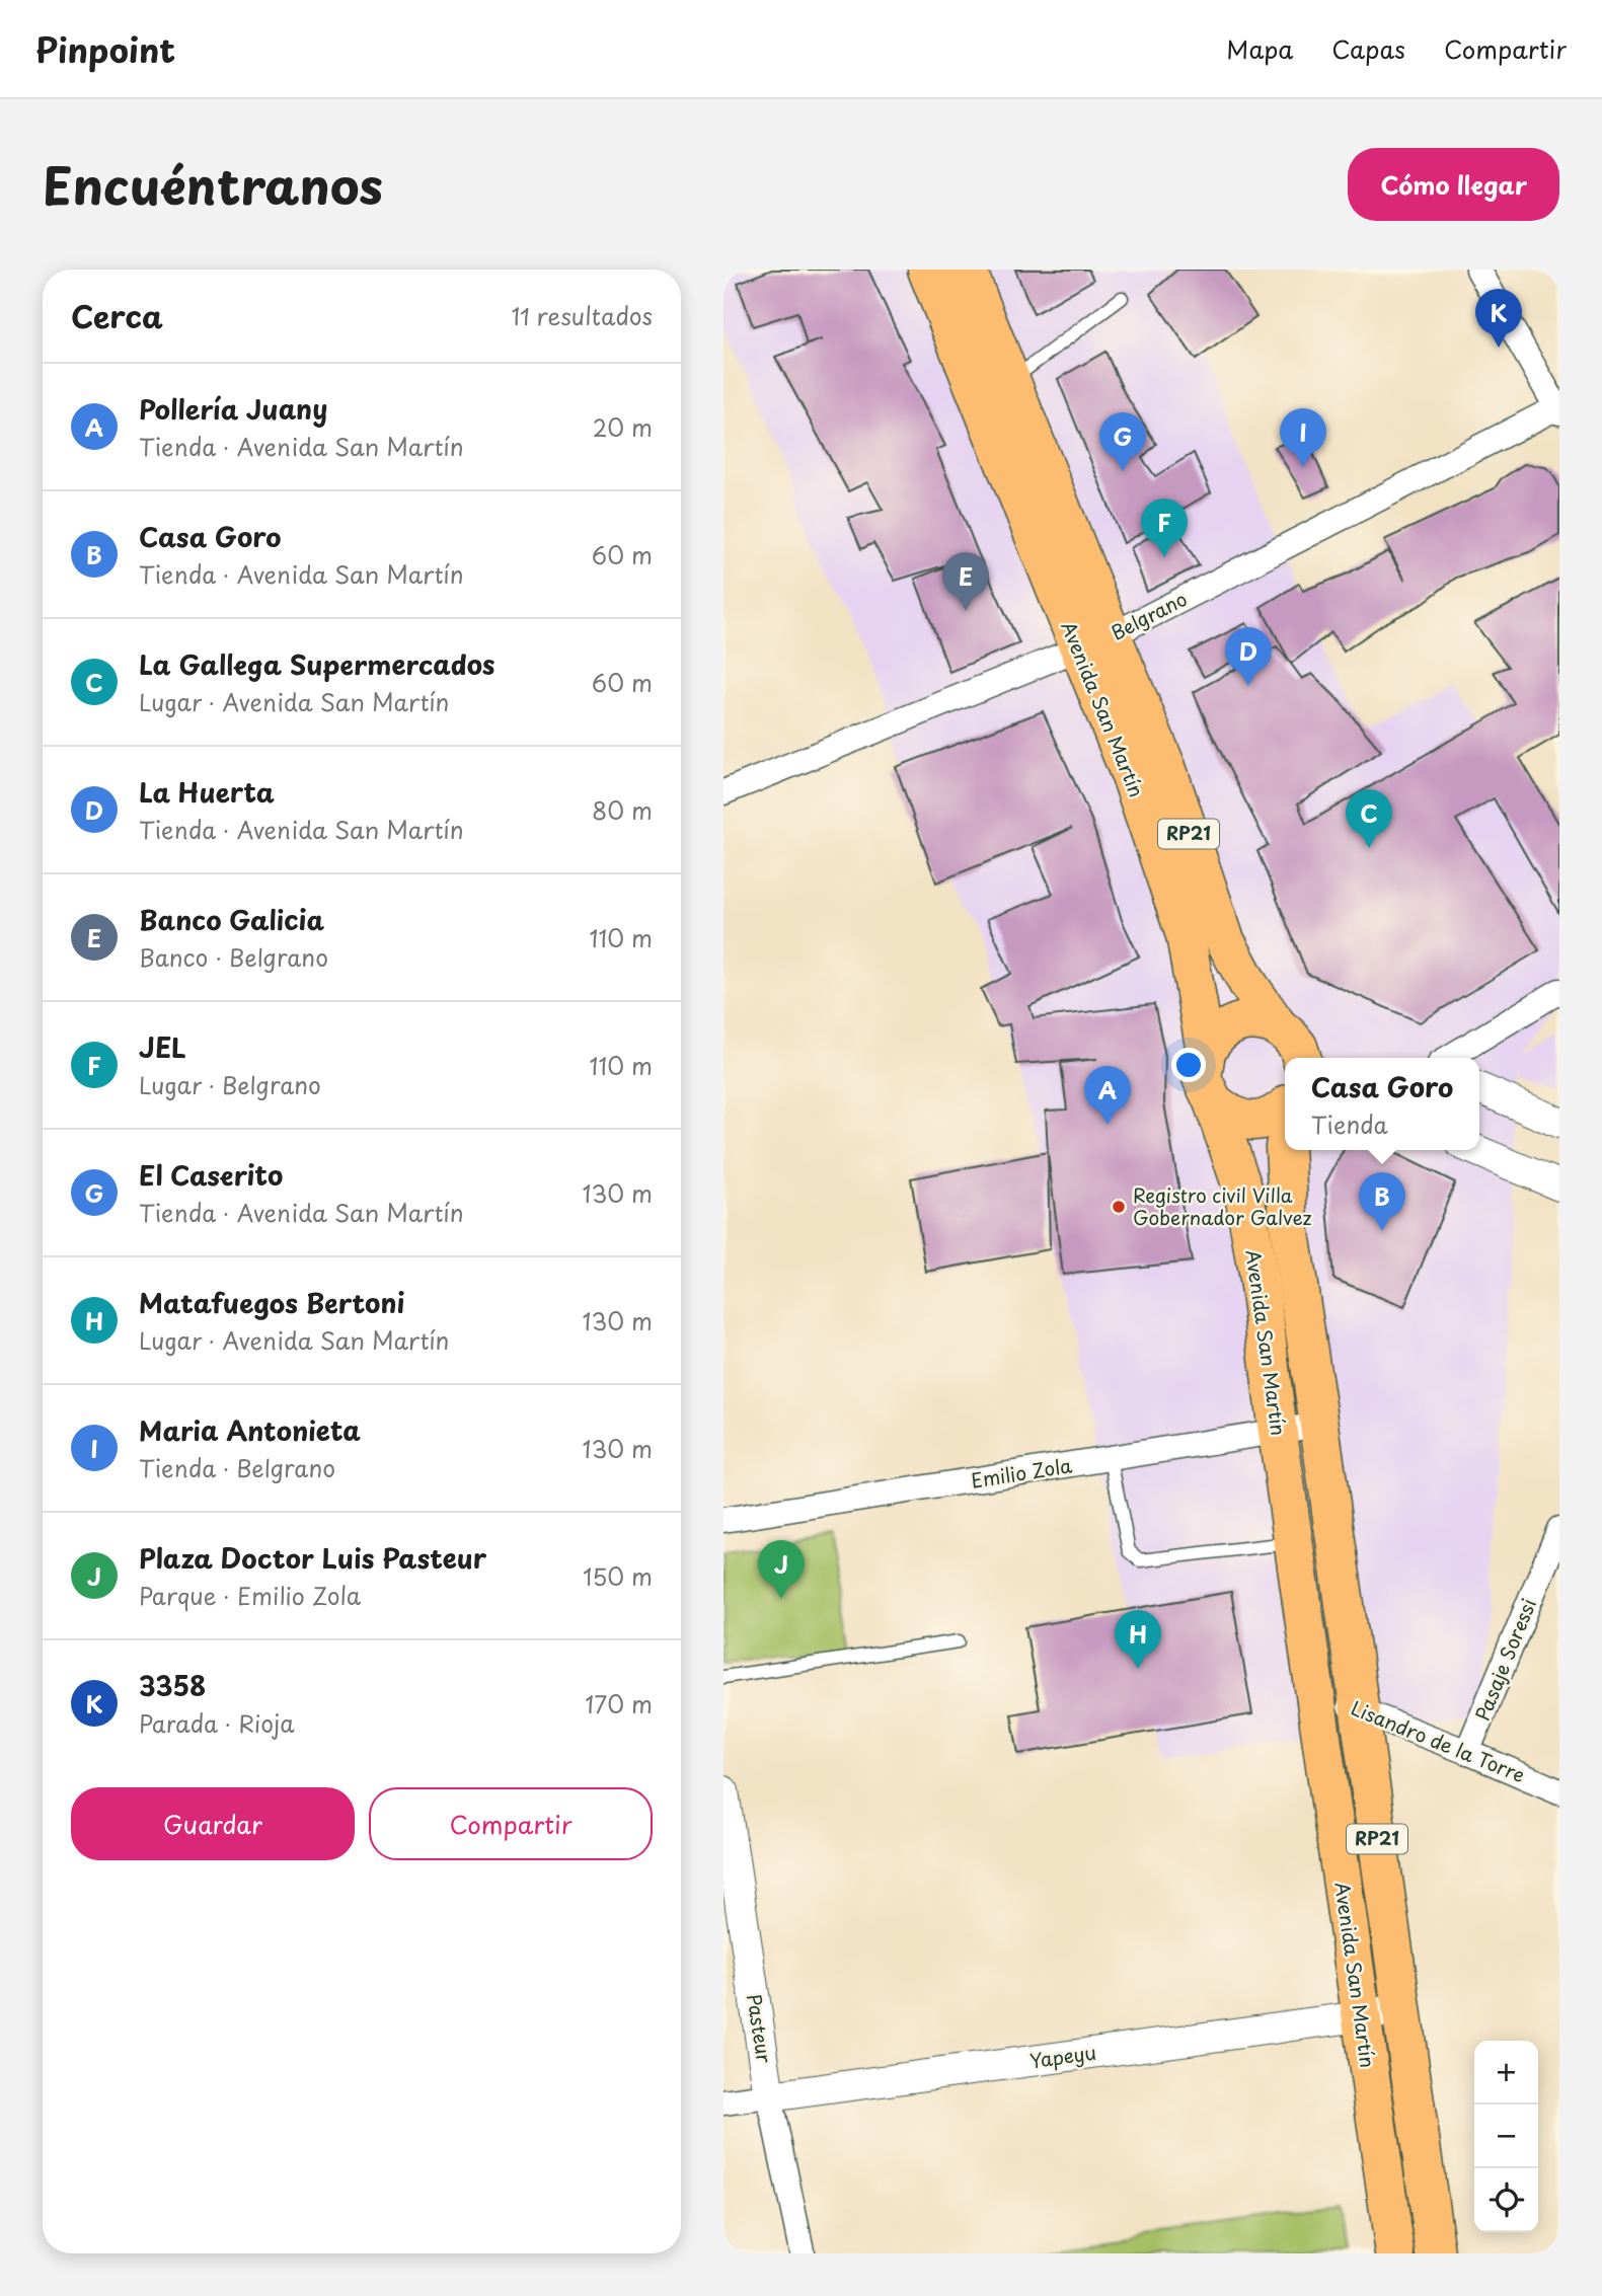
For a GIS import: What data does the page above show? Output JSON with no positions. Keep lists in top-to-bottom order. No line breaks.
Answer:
{"streets":{"main road":["Avenida San Martín","RP21"],"street":["Belgrano","Emilio Zola","Pasaje Soressi","Lisandro de la Torre","Pasteur","Yapeyu"]},"crossings":[["Belgrano","Avenida San Martín"],["Avenida San Martín","Emilio Zola"],["Avenida San Martín","Lisandro de la Torre"],["Avenida San Martín","Yapeyu"],["Pasaje Soressi","Lisandro de la Torre"],["Pasteur","Yapeyu"]],"places":["Registro civil Villa Gobernador Galvez"],"page":{"header":"Pinpoint","nav":["Mapa","Capas","Compartir"],"title":"Encuéntranos","buttons":["Cómo llegar",["Guardar","Compartir"]],"heading":["Cerca","11 resultados"],"pins":["K","I","G","F","E","D","C","A","B","J","H"],"list":[{"mark":"A","name":"Pollería Juany","note":"Tienda · Avenida San Martín","value":"20 m"},{"mark":"B","name":"Casa Goro","note":"Tienda · Avenida San Martín","value":"60 m"},{"mark":"C","name":"La Gallega Supermercados","note":"Lugar · Avenida San Martín","value":"60 m"},{"mark":"D","name":"La Huerta","note":"Tienda · Avenida San Martín","value":"80 m"},{"mark":"E","name":"Banco Galicia","note":"Banco · Belgrano","value":"110 m"},{"mark":"F","name":"JEL","note":"Lugar · Belgrano","value":"110 m"},{"mark":"G","name":"El Caserito","note":"Tienda · Avenida San Martín","value":"130 m"},{"mark":"H","name":"Matafuegos Bertoni","note":"Lugar · Avenida San Martín","value":"130 m"},{"mark":"I","name":"Maria Antonieta","note":"Tienda · Belgrano","value":"130 m"},{"mark":"J","name":"Plaza Doctor Luis Pasteur","note":"Parque · Emilio Zola","value":"150 m"},{"mark":"K","name":"3358","note":"Parada · Rioja","value":"170 m"}],"popup":["Casa Goro","Tienda"],"map_buttons":["+","−"]}}
